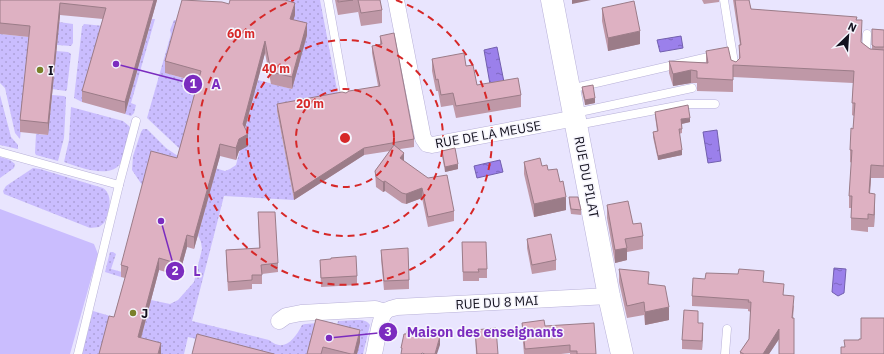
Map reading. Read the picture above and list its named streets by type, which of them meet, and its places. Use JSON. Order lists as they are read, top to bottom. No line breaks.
{"streets":{"main road":["RUE DU PILAT"],"street":["RUE DE LA MEUSE","RUE DU 8 MAI"]},"crossings":[["RUE DE LA MEUSE","RUE DU PILAT"],["RUE DU PILAT","RUE DU 8 MAI"]],"places":["A","I","L","J","Maison des enseignants"],"north":"top right","rings":["60 m","40 m","20 m"]}
